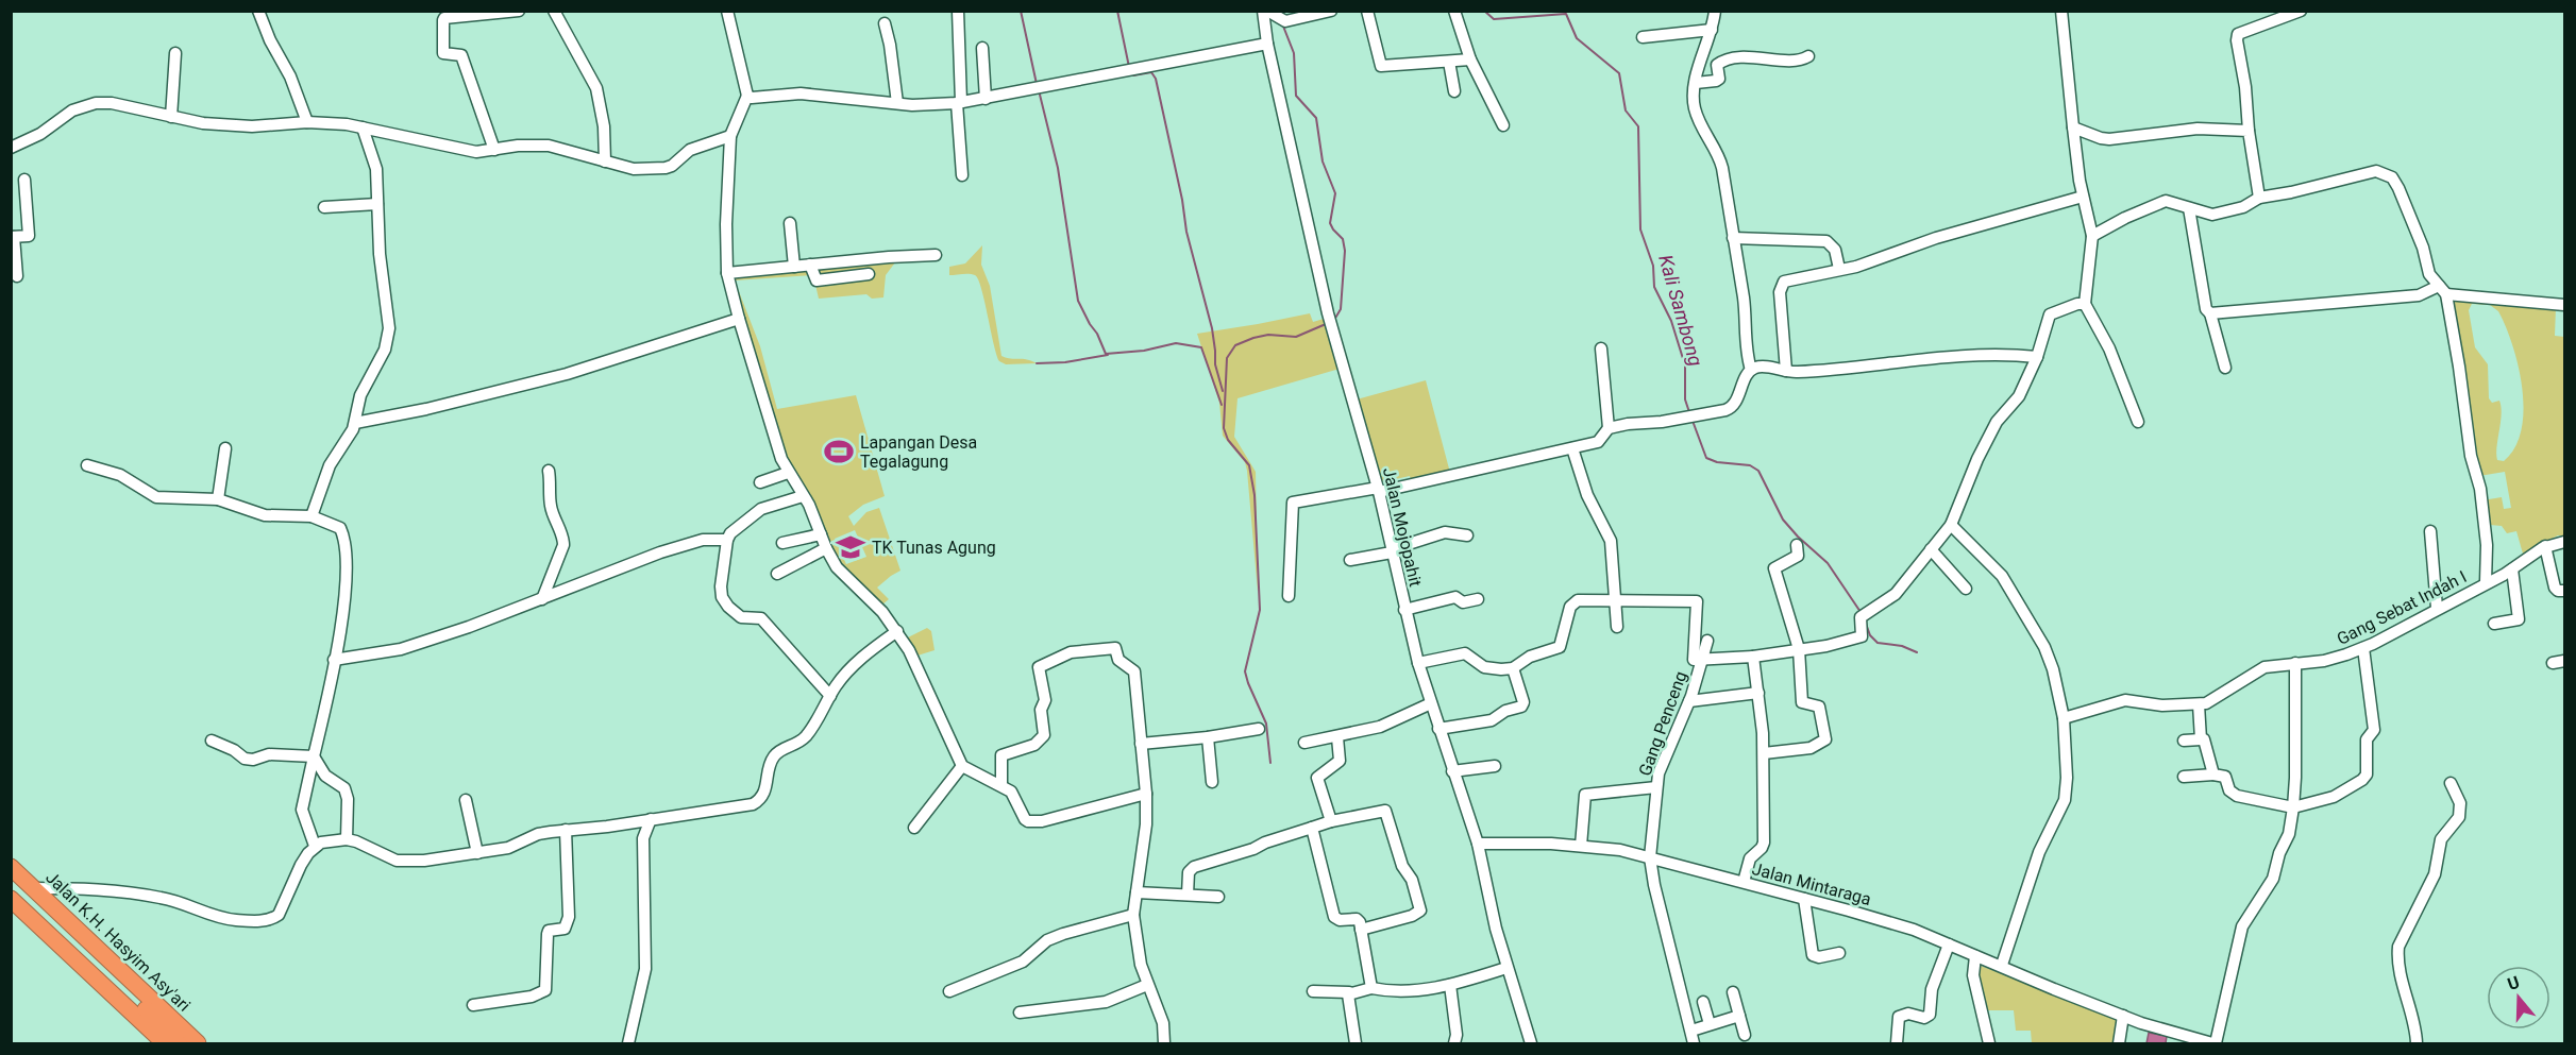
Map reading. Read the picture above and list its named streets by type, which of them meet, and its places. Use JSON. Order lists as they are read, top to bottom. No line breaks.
{"streets":{"highway":["Jalan K.H. Hasyim Asy'ari"],"street":["Jalan Mojopahit","Gang Sebat Indah I","Gang Penceng","Jalan Mintaraga"]},"crossings":[["Jalan Mojopahit","Jalan Mintaraga"],["Gang Penceng","Jalan Mintaraga"]],"water":["Kali Sambong"],"places":{"sports":["Lapangan Desa Tegalagung"],"school or university":["TK Tunas Agung"]},"north":"top"}
